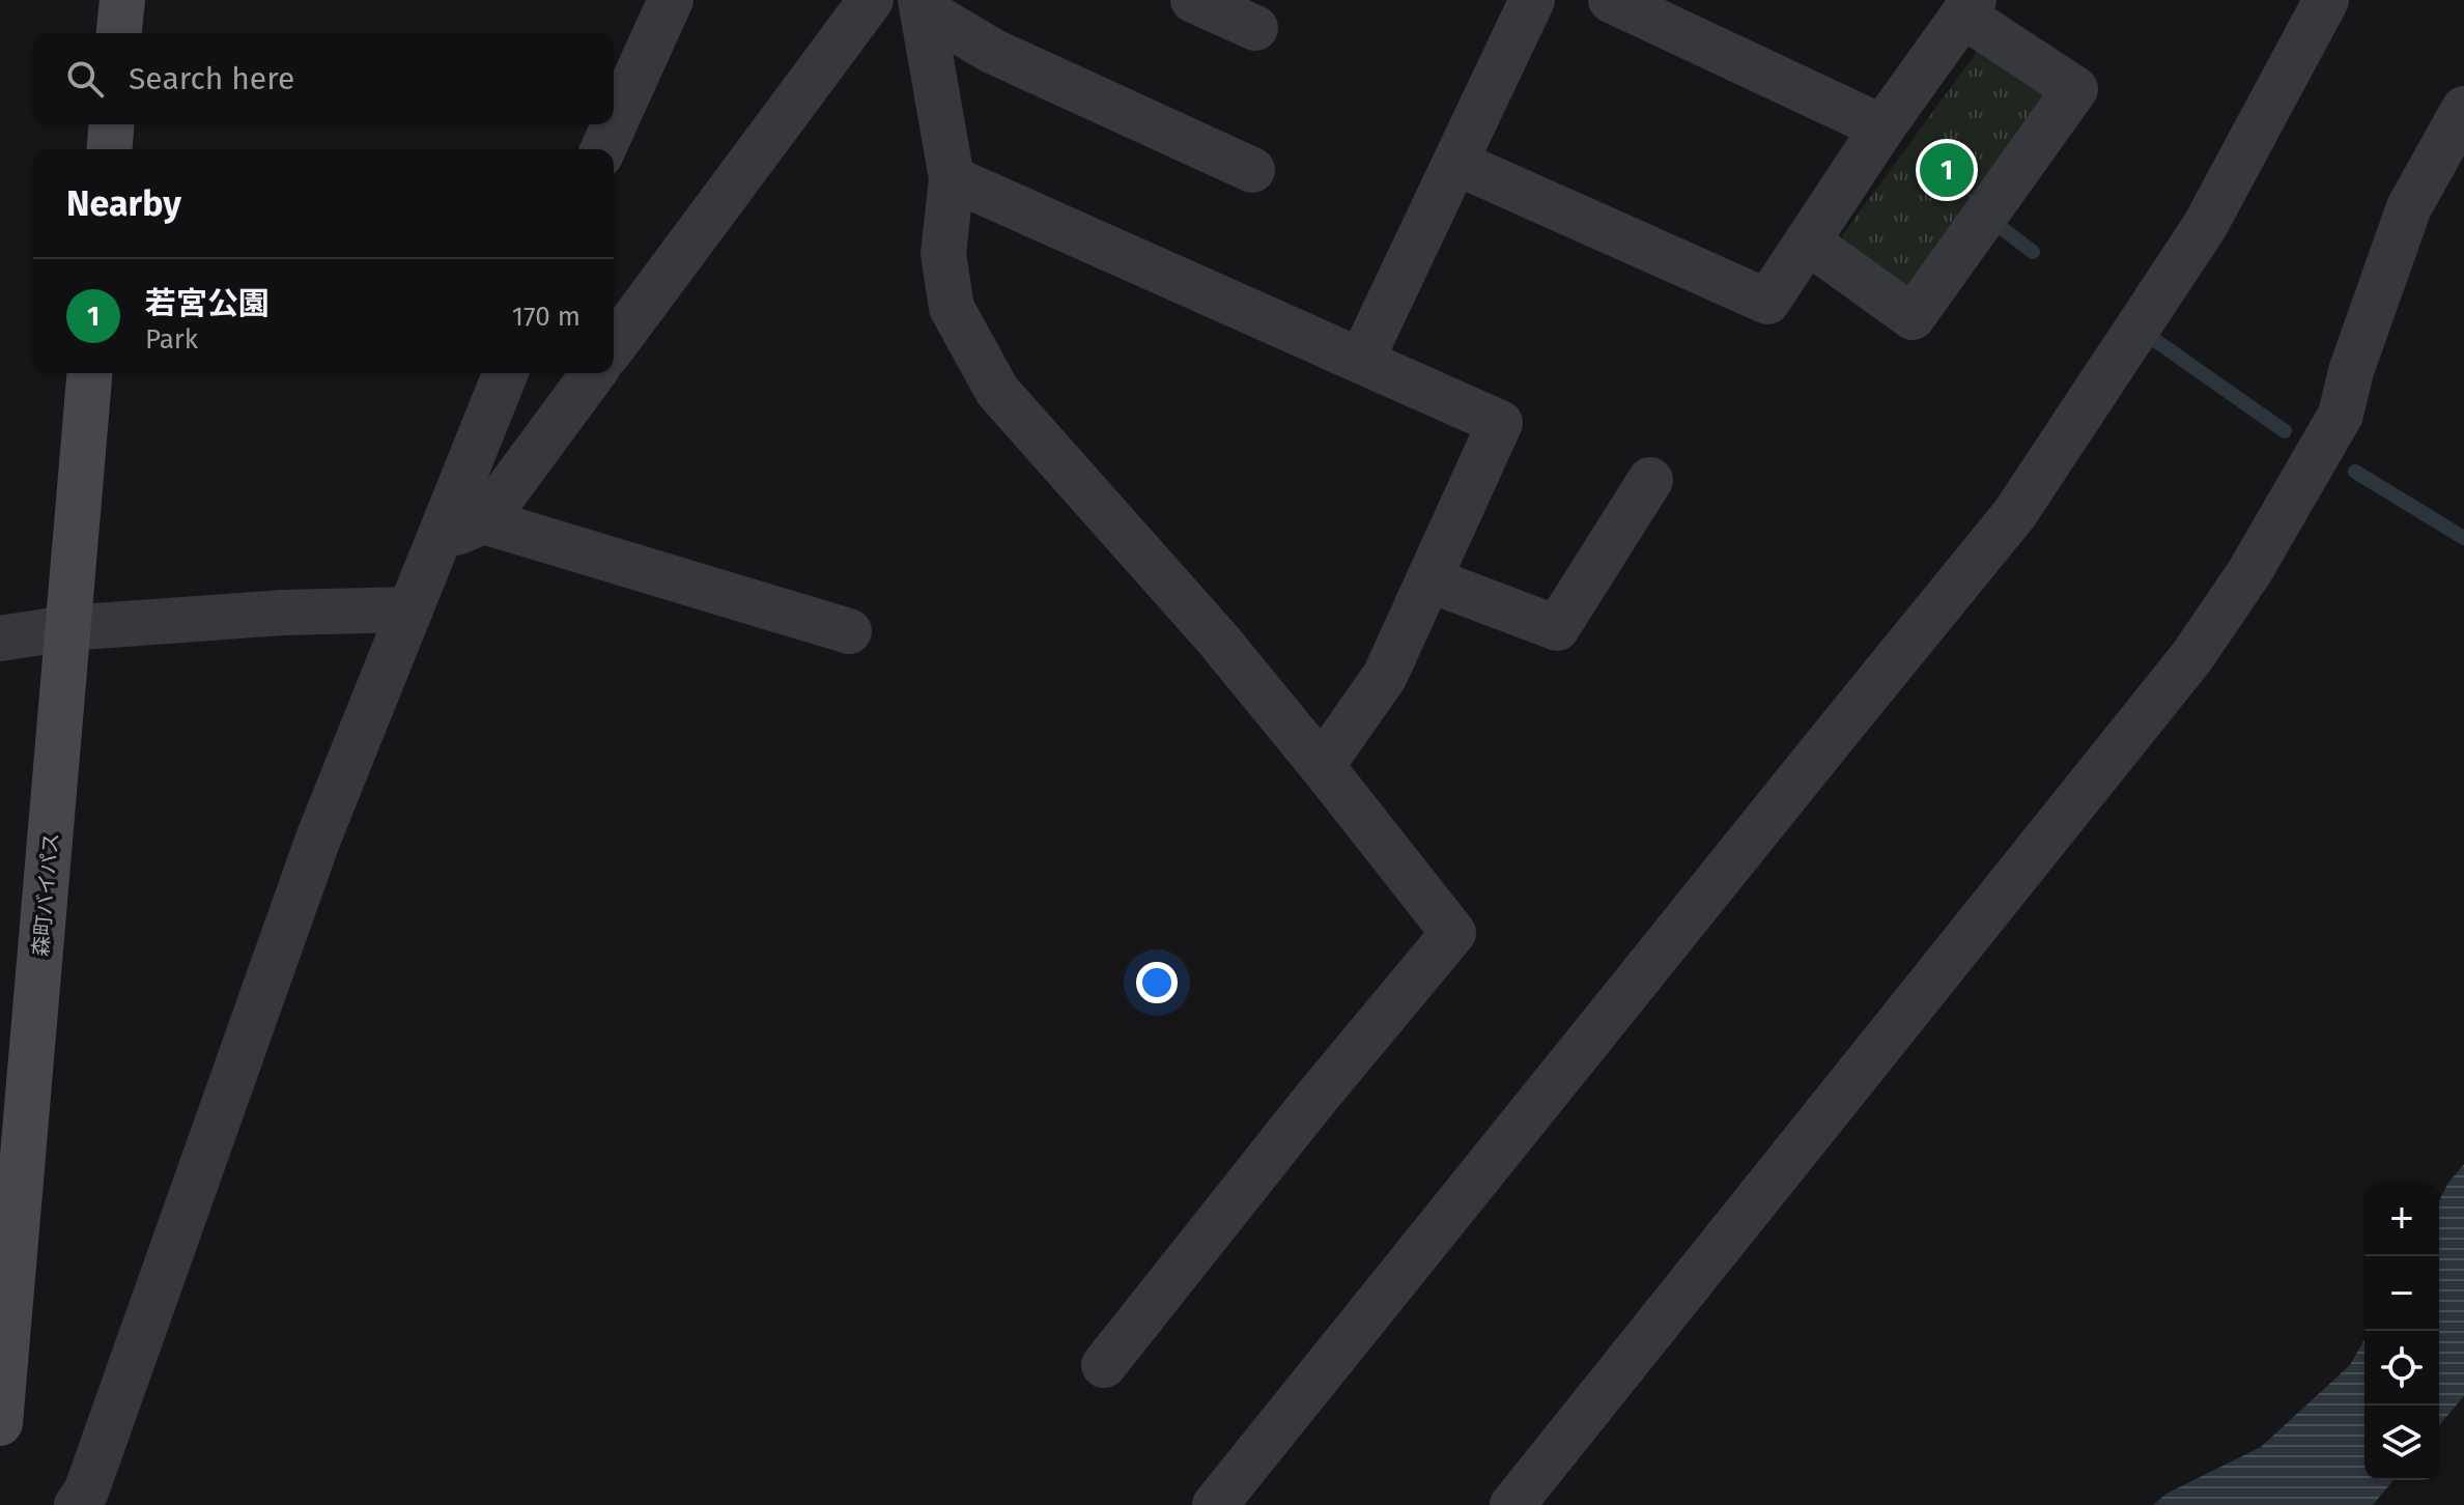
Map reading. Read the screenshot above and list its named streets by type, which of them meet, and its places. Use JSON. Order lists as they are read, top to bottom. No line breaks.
{"streets":{"main road":["森町バイパス"]},"page":{"search":"Search here","pins":"1","heading":"Nearby","list":[{"mark":"1","name":"若宮公園","note":"Park","value":"170 m"}],"map_buttons":["+","−"]}}
